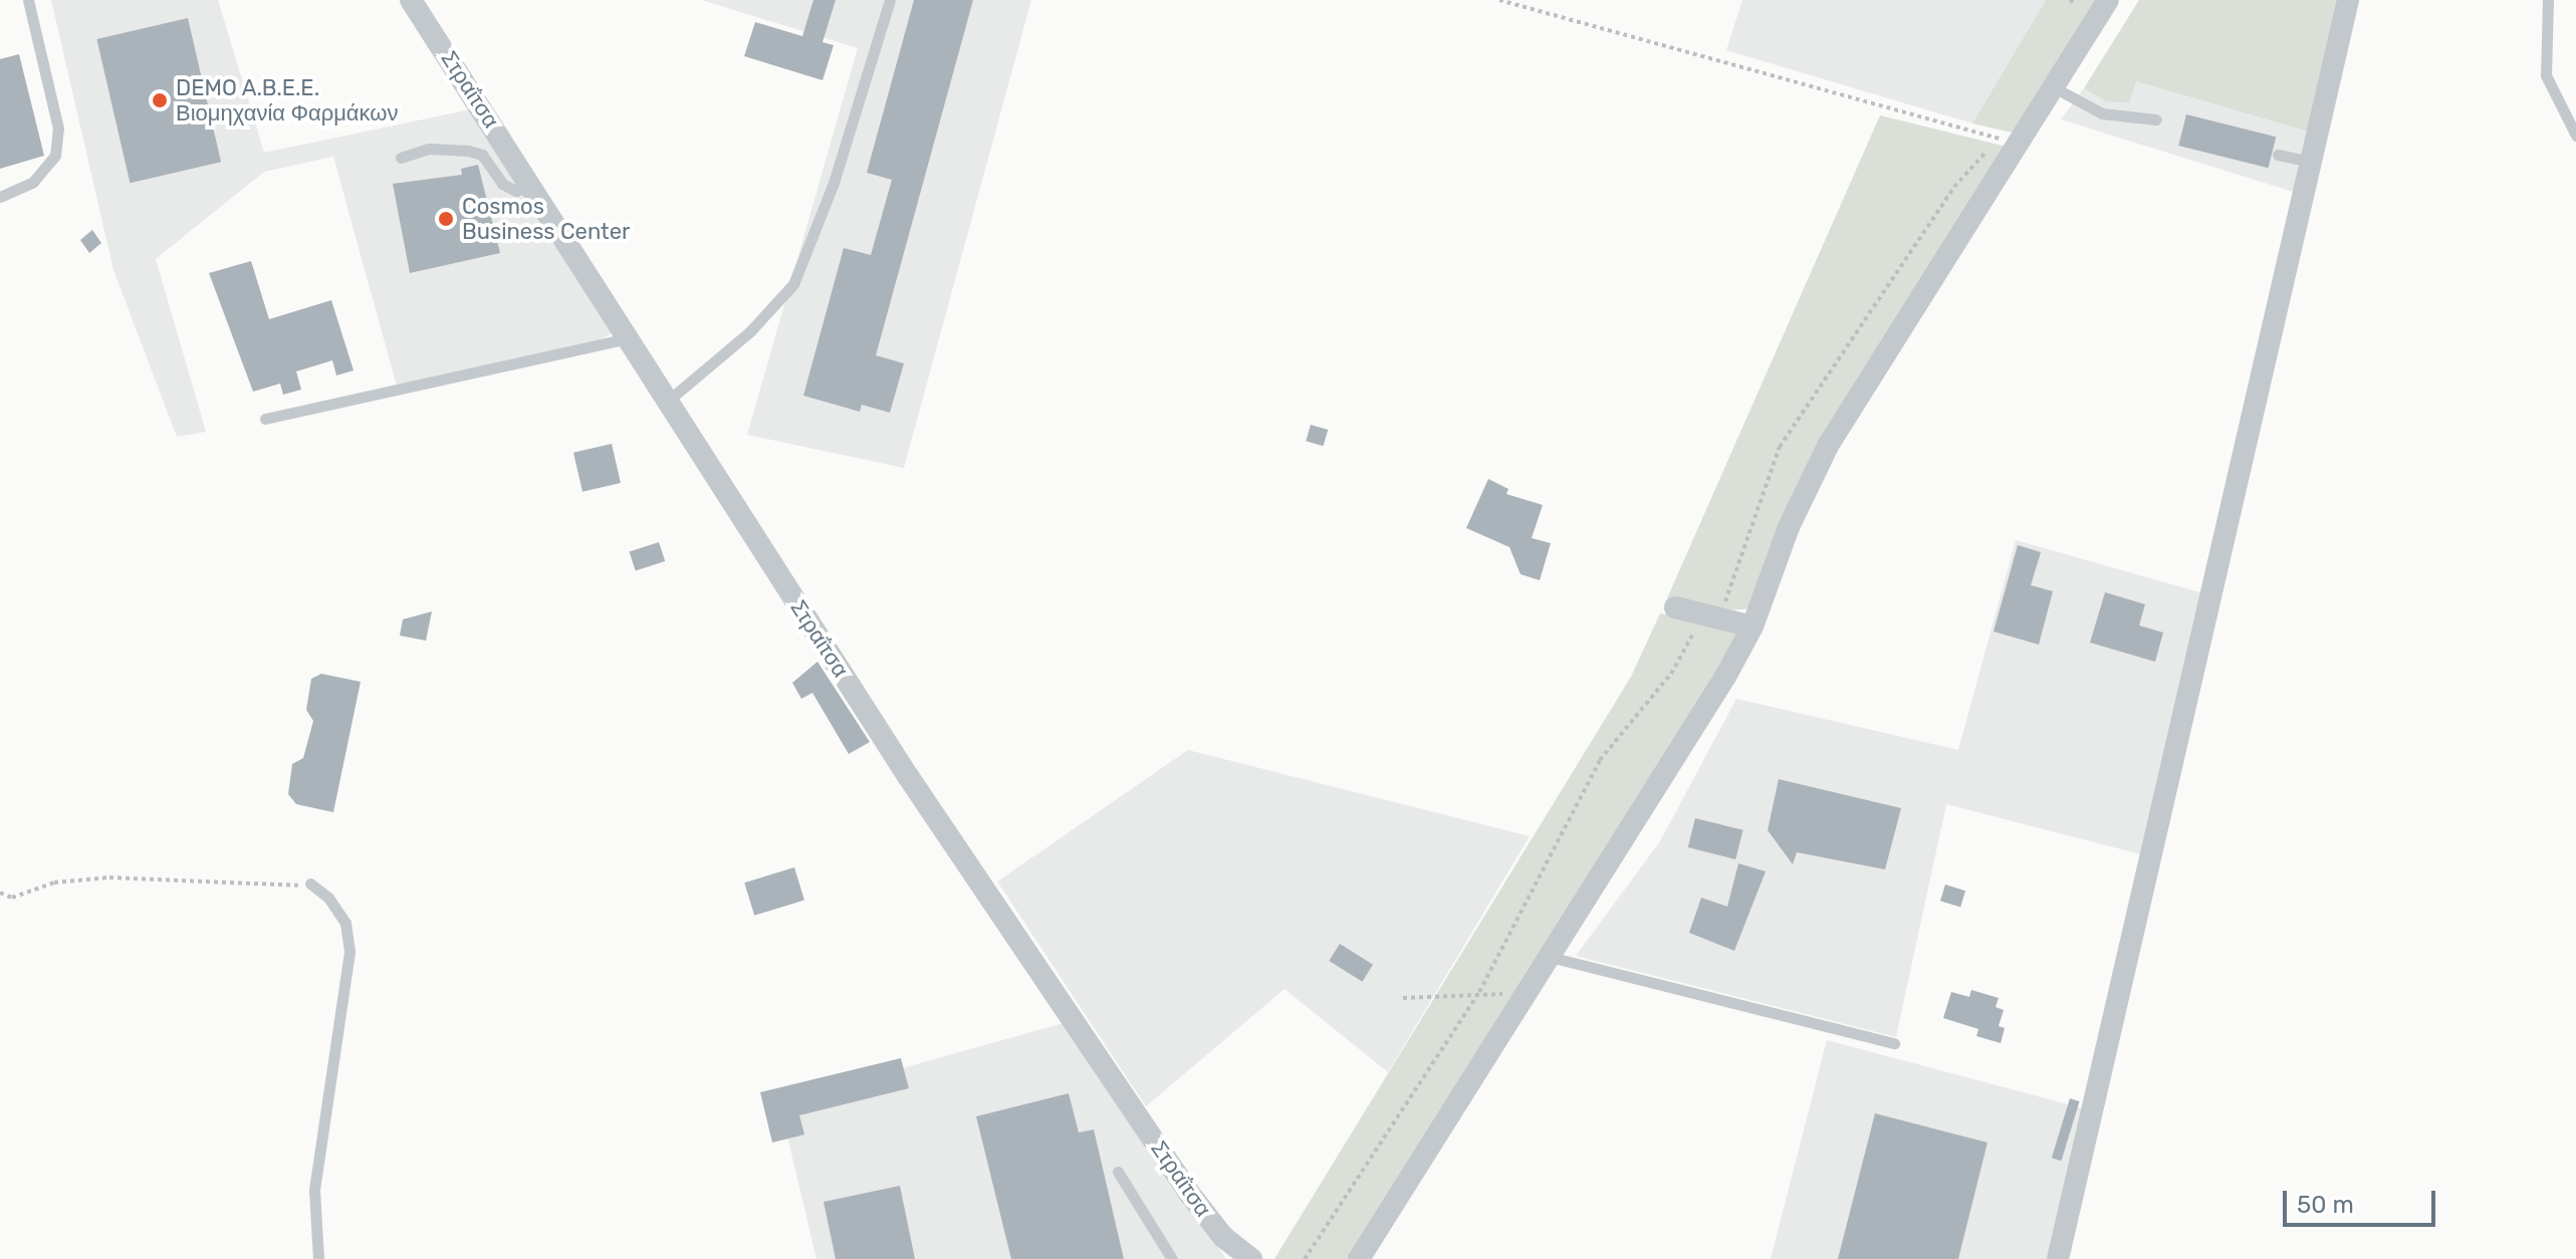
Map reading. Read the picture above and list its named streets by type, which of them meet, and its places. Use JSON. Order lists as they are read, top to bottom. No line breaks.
{"streets":{"street":["Στραΐτσα"]},"places":["DEMO A.B.E.E. Βιομηχανία Φαρμάκων","Cosmos Business Center"],"scale_bar":"50 m"}
